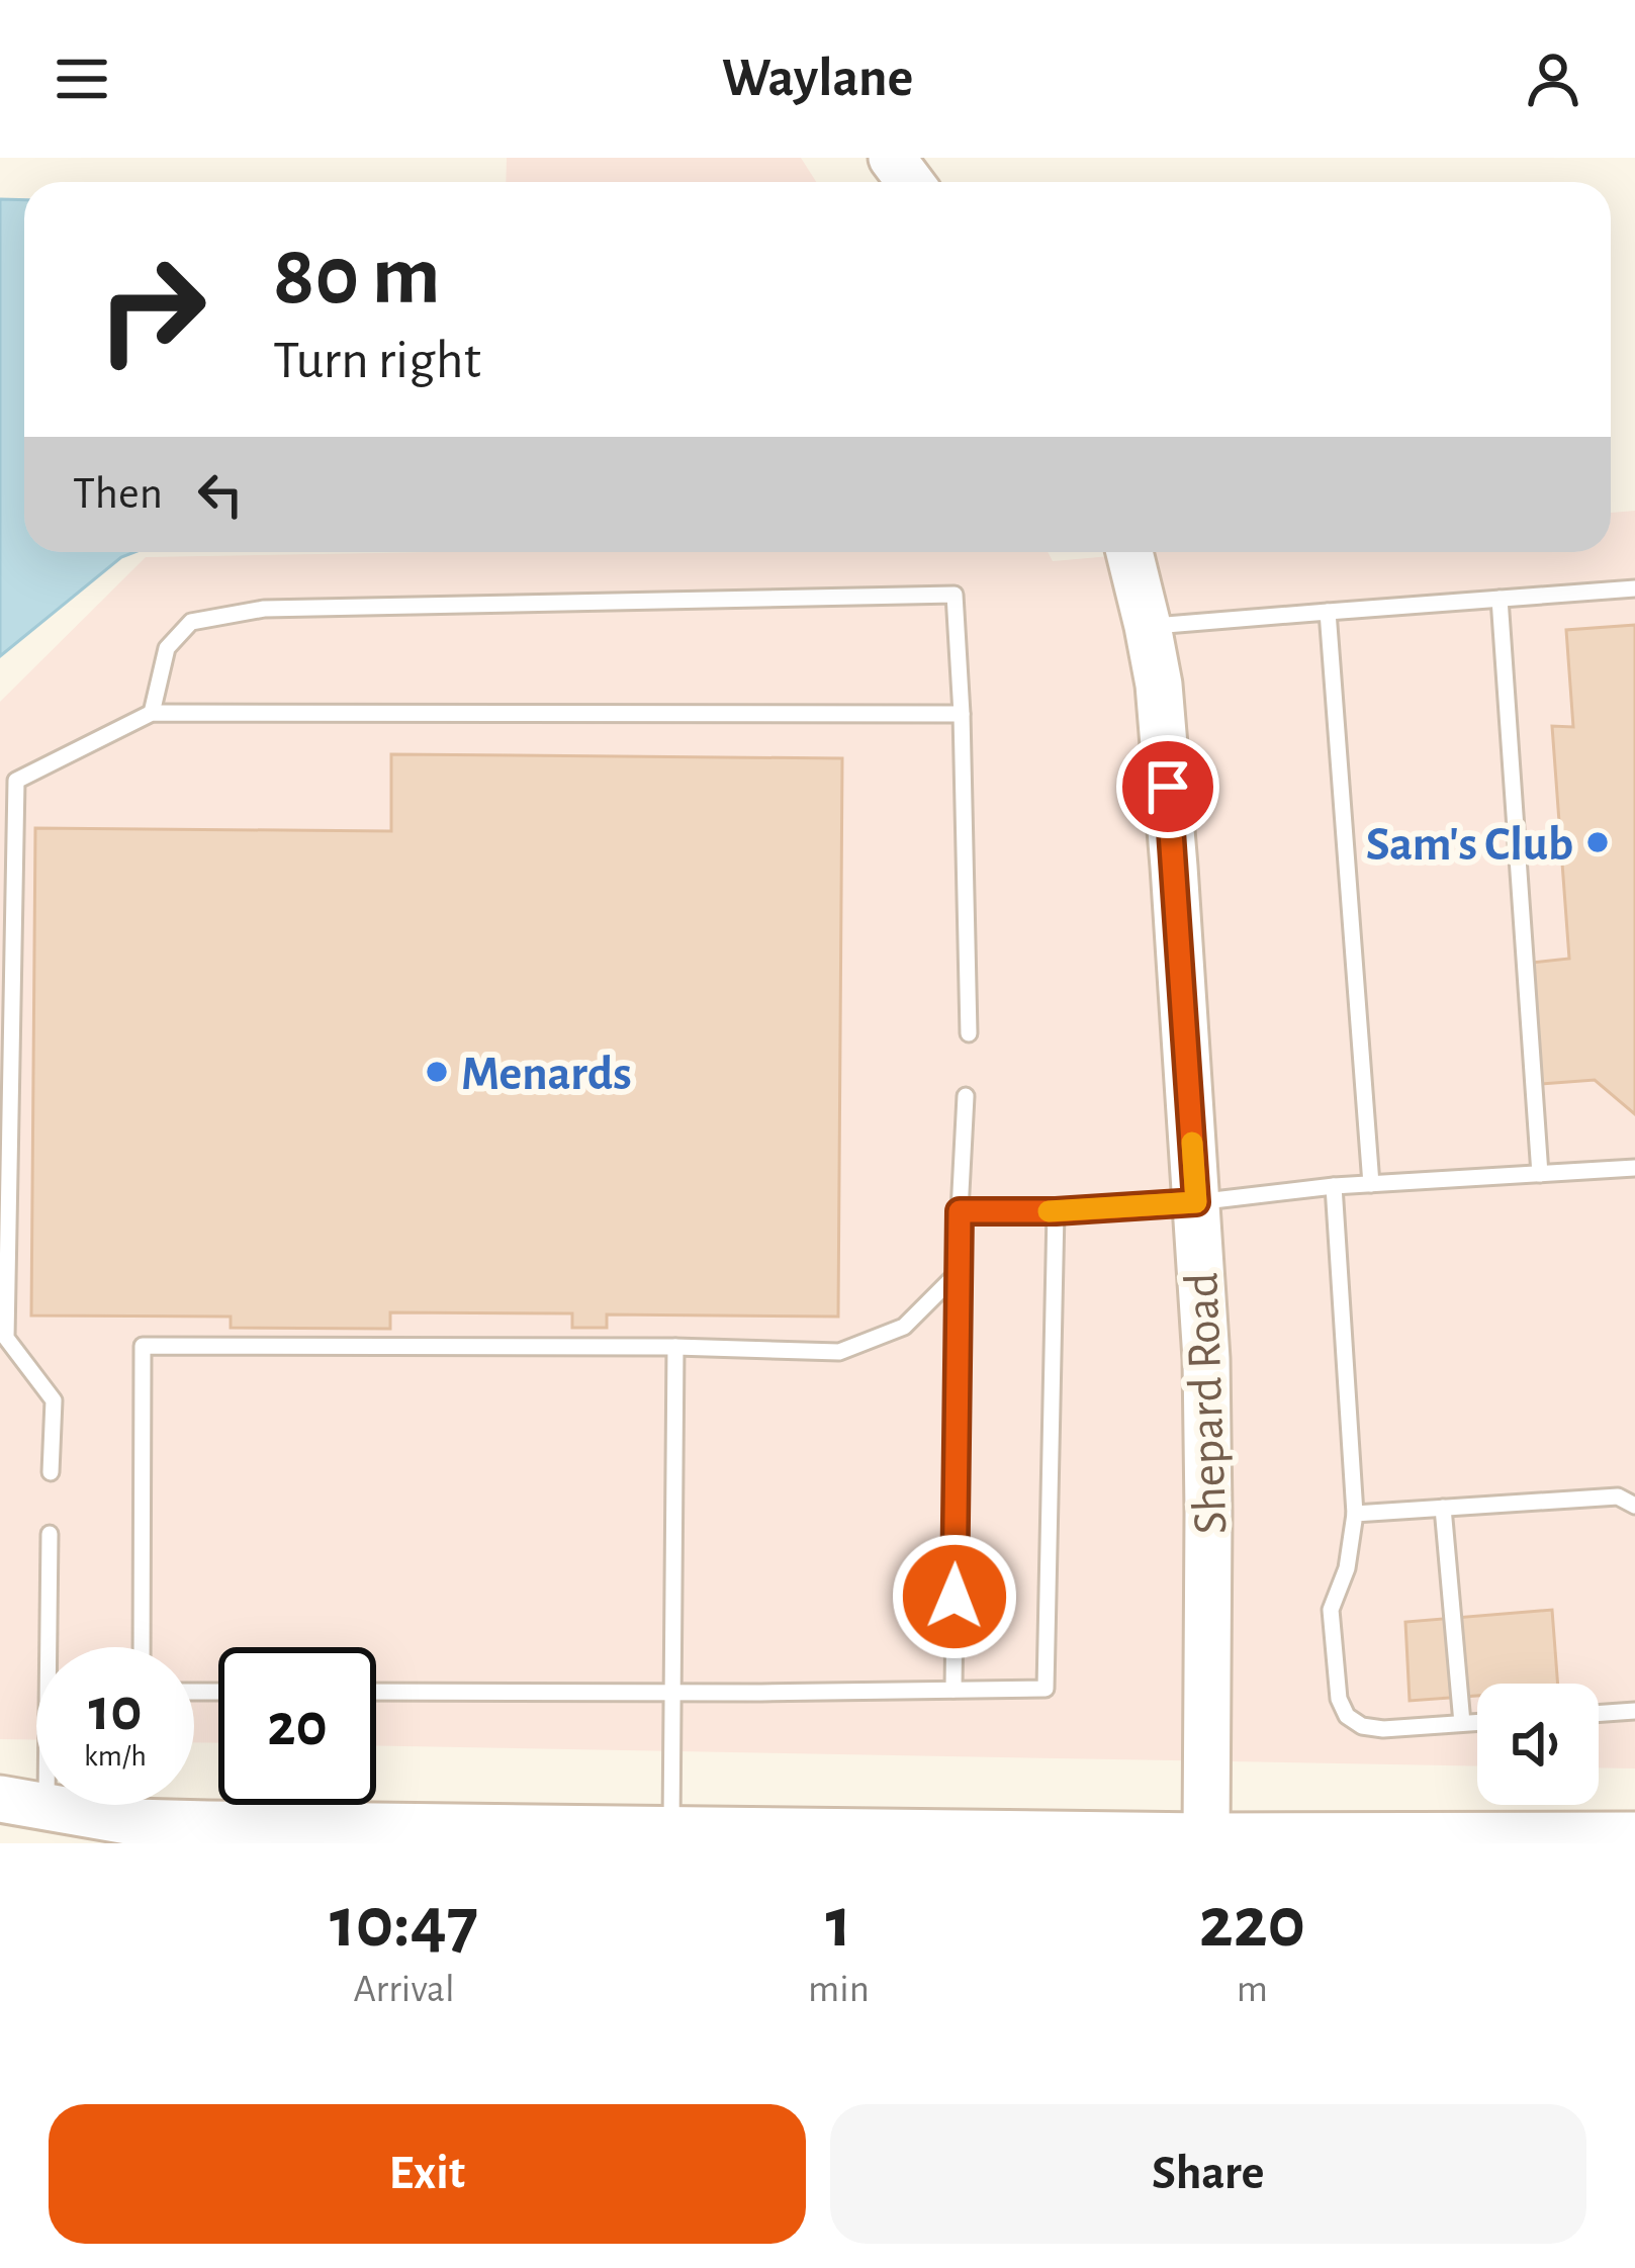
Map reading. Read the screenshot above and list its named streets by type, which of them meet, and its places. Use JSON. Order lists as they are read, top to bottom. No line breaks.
{"streets":{"street":["Shepard Road"]},"places":["Sam's Club","Menards"],"page":{"header":"Waylane","turn":["80 m","Turn right"],"then":"Then","speed":"10 km/h","limit":"20","eta":["10:47","Arrival","1","min","220","m"],"buttons":["Exit","Share"]}}
